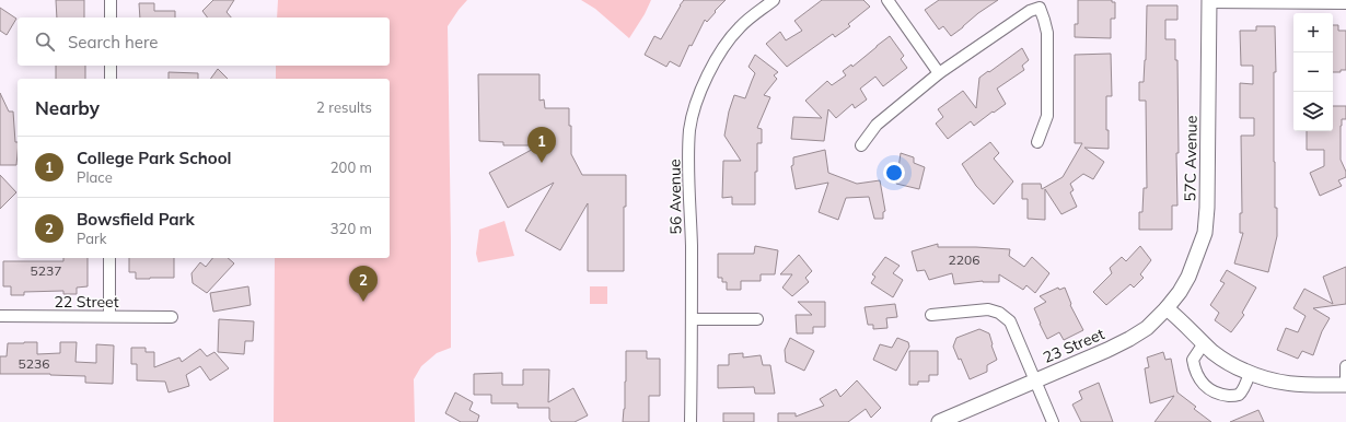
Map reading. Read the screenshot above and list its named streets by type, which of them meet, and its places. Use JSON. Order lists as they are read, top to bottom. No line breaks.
{"streets":{"street":["57C Avenue","56 Avenue","22 Street","23 Street"]},"crossings":[["57C Avenue","23 Street"]],"house_numbers":["2206","5237","5236"],"page":{"map_buttons":["+","−"],"search":"Search here","heading":["Nearby","2 results"],"pins":["1","2"],"list":[{"mark":"1","name":"College Park School","note":"Place","value":"200 m"},{"mark":"2","name":"Bowsfield Park","note":"Park","value":"320 m"}]}}
